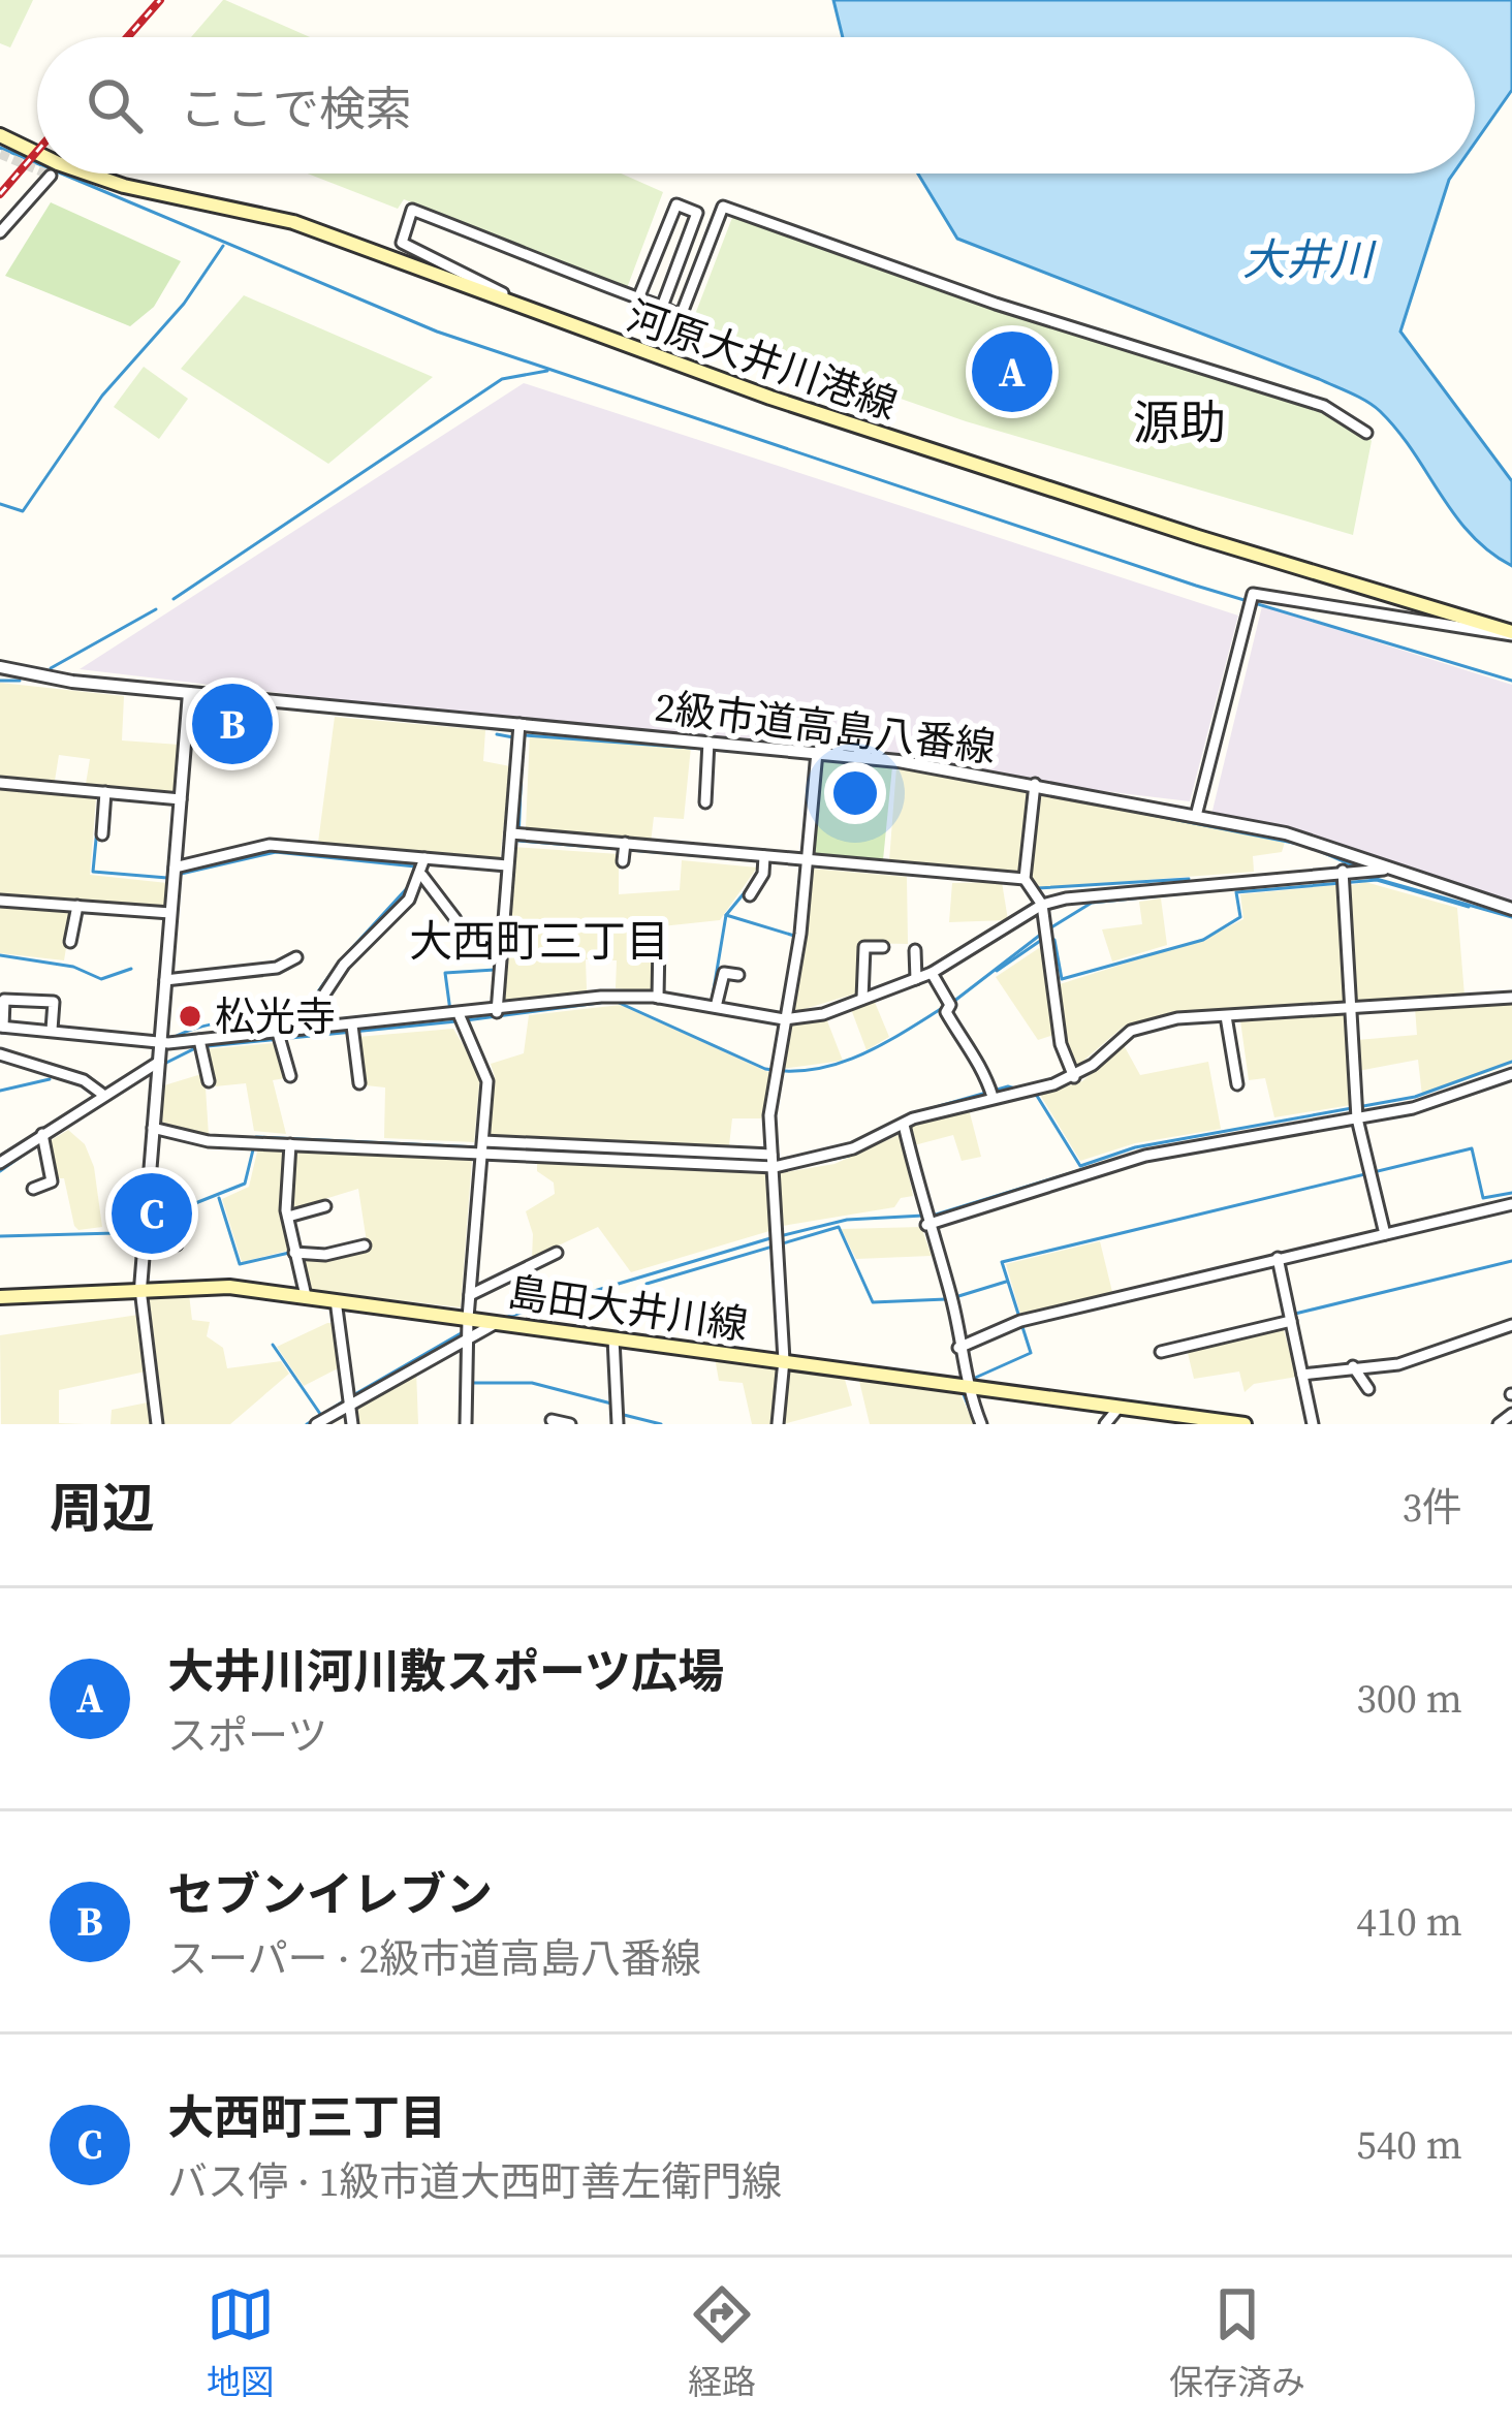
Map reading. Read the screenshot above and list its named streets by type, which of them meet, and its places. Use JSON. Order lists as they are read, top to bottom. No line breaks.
{"streets":{"main road":["河原大井川港線","島田大井川線"],"street":["2級市道高島八番線"]},"districts":["源助","大西町三丁目"],"water":["大井川"],"places":["松光寺"],"page":{"search":"ここで検索","pins":["A","B","C"],"heading":["周辺","3件"],"list":[{"mark":"A","name":"大井川河川敷スポーツ広場","note":"スポーツ","value":"300 m"},{"mark":"B","name":"セブンイレブン","note":"スーパー · 2級市道高島八番線","value":"410 m"},{"mark":"C","name":"大西町三丁目","note":"バス停 · 1級市道大西町善左衛門線","value":"540 m"}],"nav":["地図","経路","保存済み"]}}
